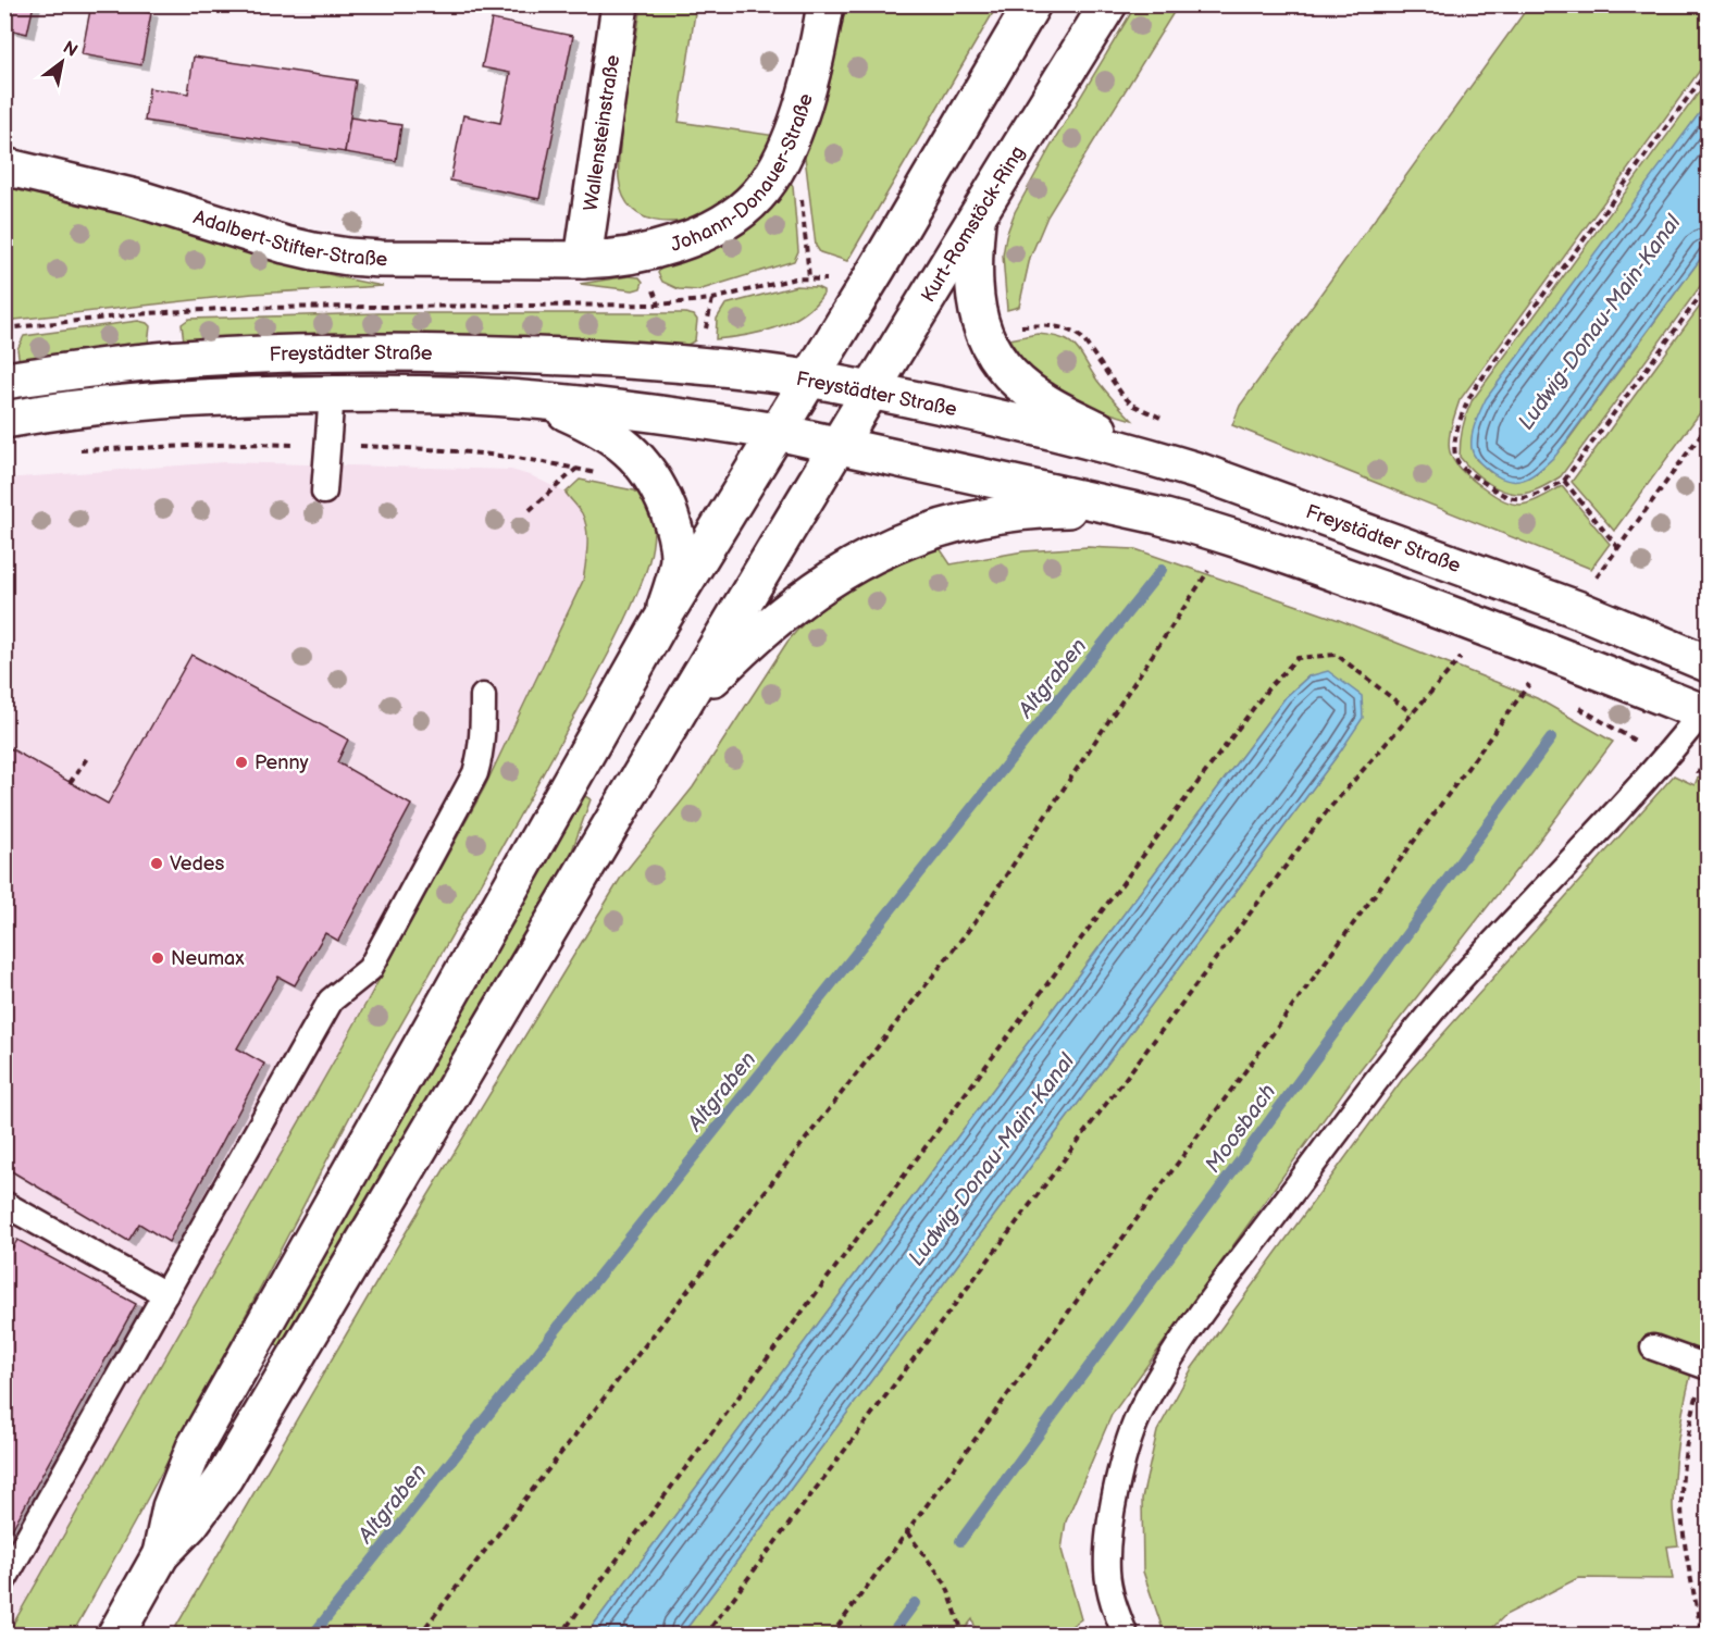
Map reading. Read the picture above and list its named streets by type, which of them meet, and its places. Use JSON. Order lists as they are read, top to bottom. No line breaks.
{"streets":{"main road":["Wallensteinstraße","Johann-Donauer-Straße","Kurt-Romstöck-Ring","Adalbert-Stifter-Straße","Freystädter Straße"]},"crossings":[["Wallensteinstraße","Johann-Donauer-Straße"],["Wallensteinstraße","Adalbert-Stifter-Straße"],["Johann-Donauer-Straße","Adalbert-Stifter-Straße"],["Kurt-Romstöck-Ring","Freystädter Straße"]],"water":["Ludwig-Donau-Main-Kanal","Altgraben","Moosbach"],"places":["Penny","Vedes","Neumax"],"north":"top right"}
